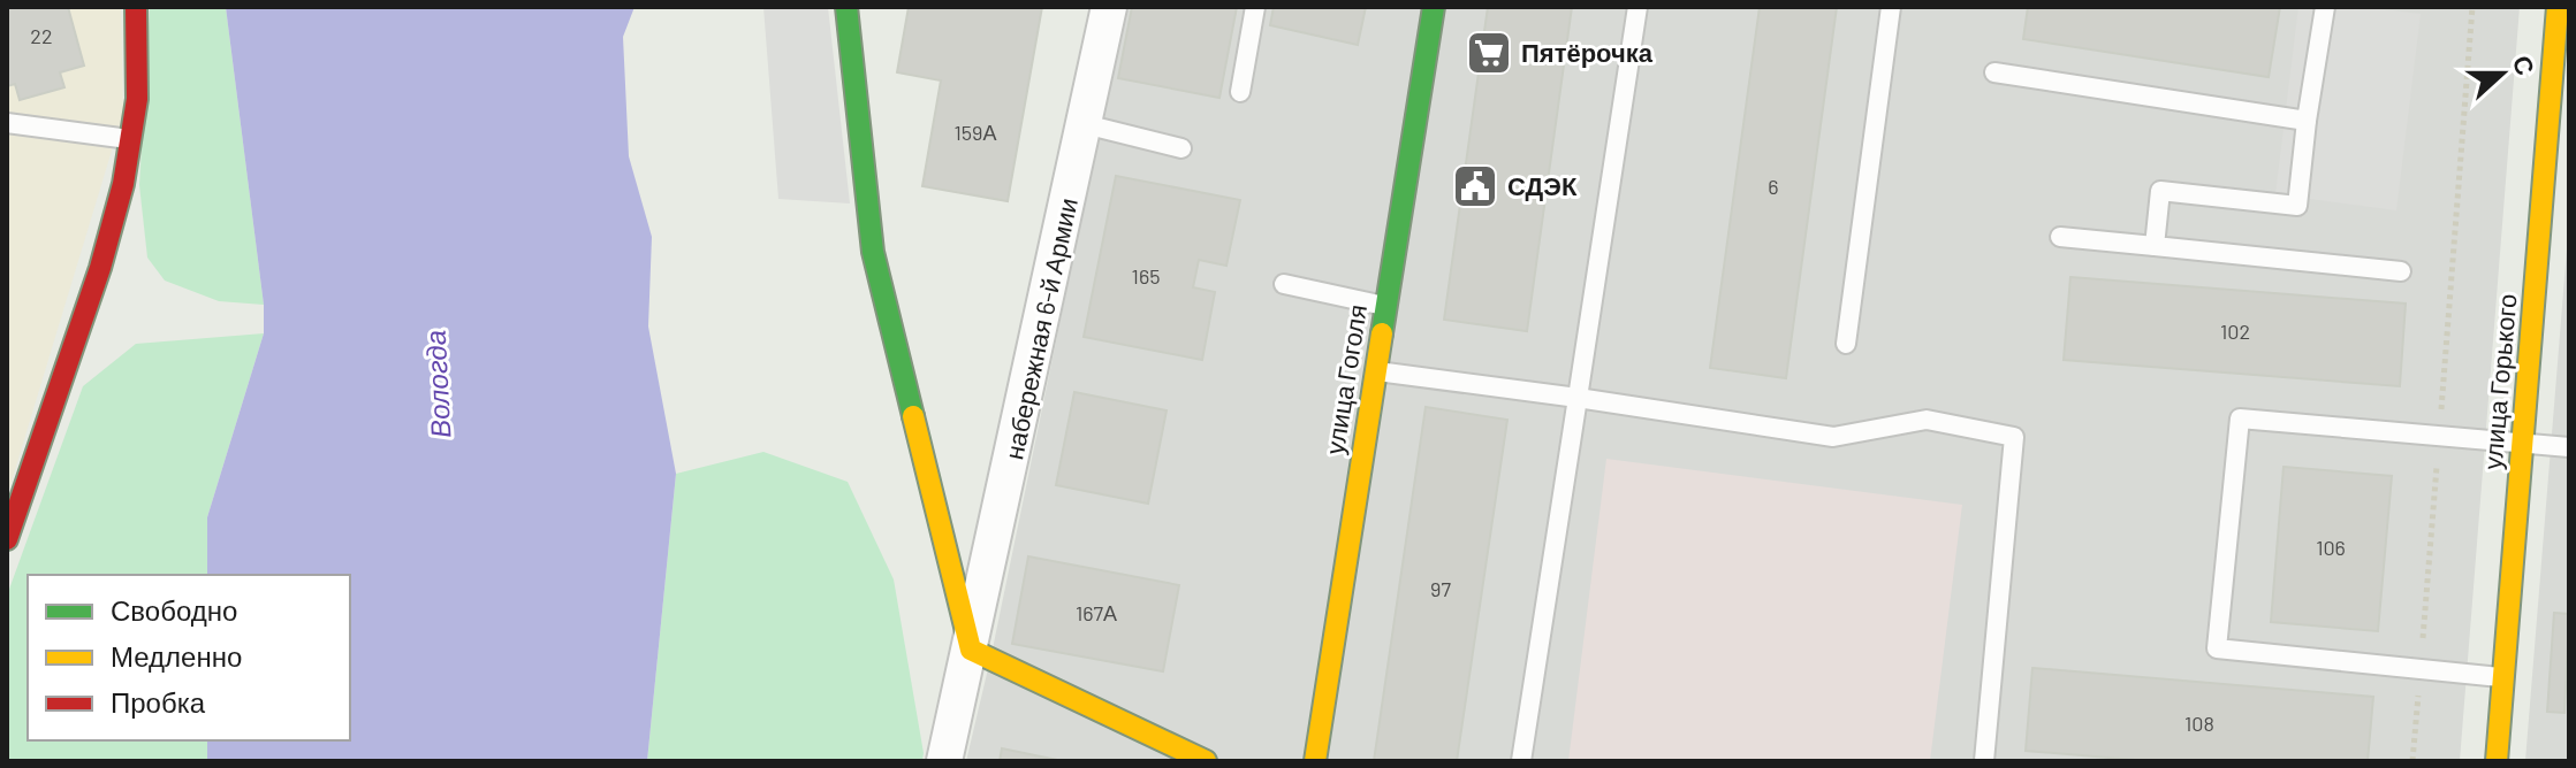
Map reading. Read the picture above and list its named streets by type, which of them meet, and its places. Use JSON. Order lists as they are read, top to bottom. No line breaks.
{"streets":{"street":["набережная 6-й Армии","улица Гоголя","улица Горького"]},"water":["Вологда"],"places":{"supermarket":["Пятёрочка"],"public building":["СДЭК"]},"house_numbers":["22","159А","6","165","102","106","97","167А","108"],"legend":["Свободно","Медленно","Пробка"],"north":"right"}
